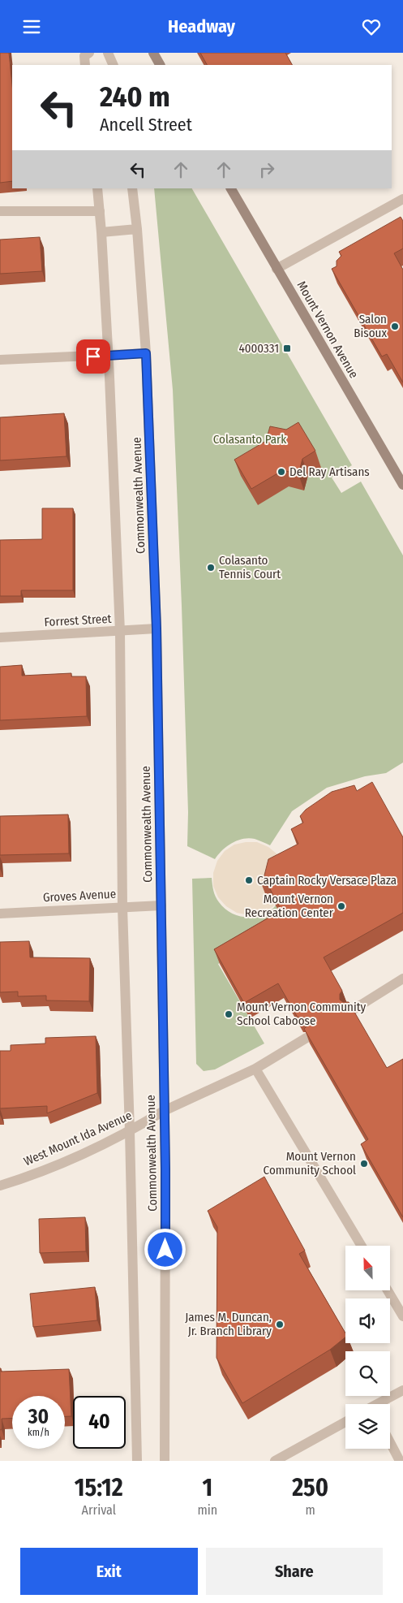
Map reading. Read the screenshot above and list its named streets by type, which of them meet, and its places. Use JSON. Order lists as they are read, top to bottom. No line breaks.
{"streets":{"main road":["Mount Vernon Avenue"],"street":["Commonwealth Avenue","Forrest Street","Groves Avenue","West Mount Ida Avenue"]},"crossings":[["Commonwealth Avenue","Forrest Street"],["Commonwealth Avenue","Groves Avenue"],["Commonwealth Avenue","West Mount Ida Avenue"]],"parks":["Colasanto Park"],"places":{"other":["Salon Bisoux","Del Ray Artisans","Colasanto Tennis Court","Captain Rocky Versace Plaza","Mount Vernon Recreation Center","Mount Vernon Community School Caboose","Mount Vernon Community School","James M. Duncan, Jr. Branch Library"],"transit":["4000331"]},"north":"top","page":{"header":"Headway","turn":["240 m","Ancell Street"],"speed":"30 km/h","limit":"40","eta":["15:12","Arrival","1","min","250","m"],"buttons":["Exit","Share"]}}
